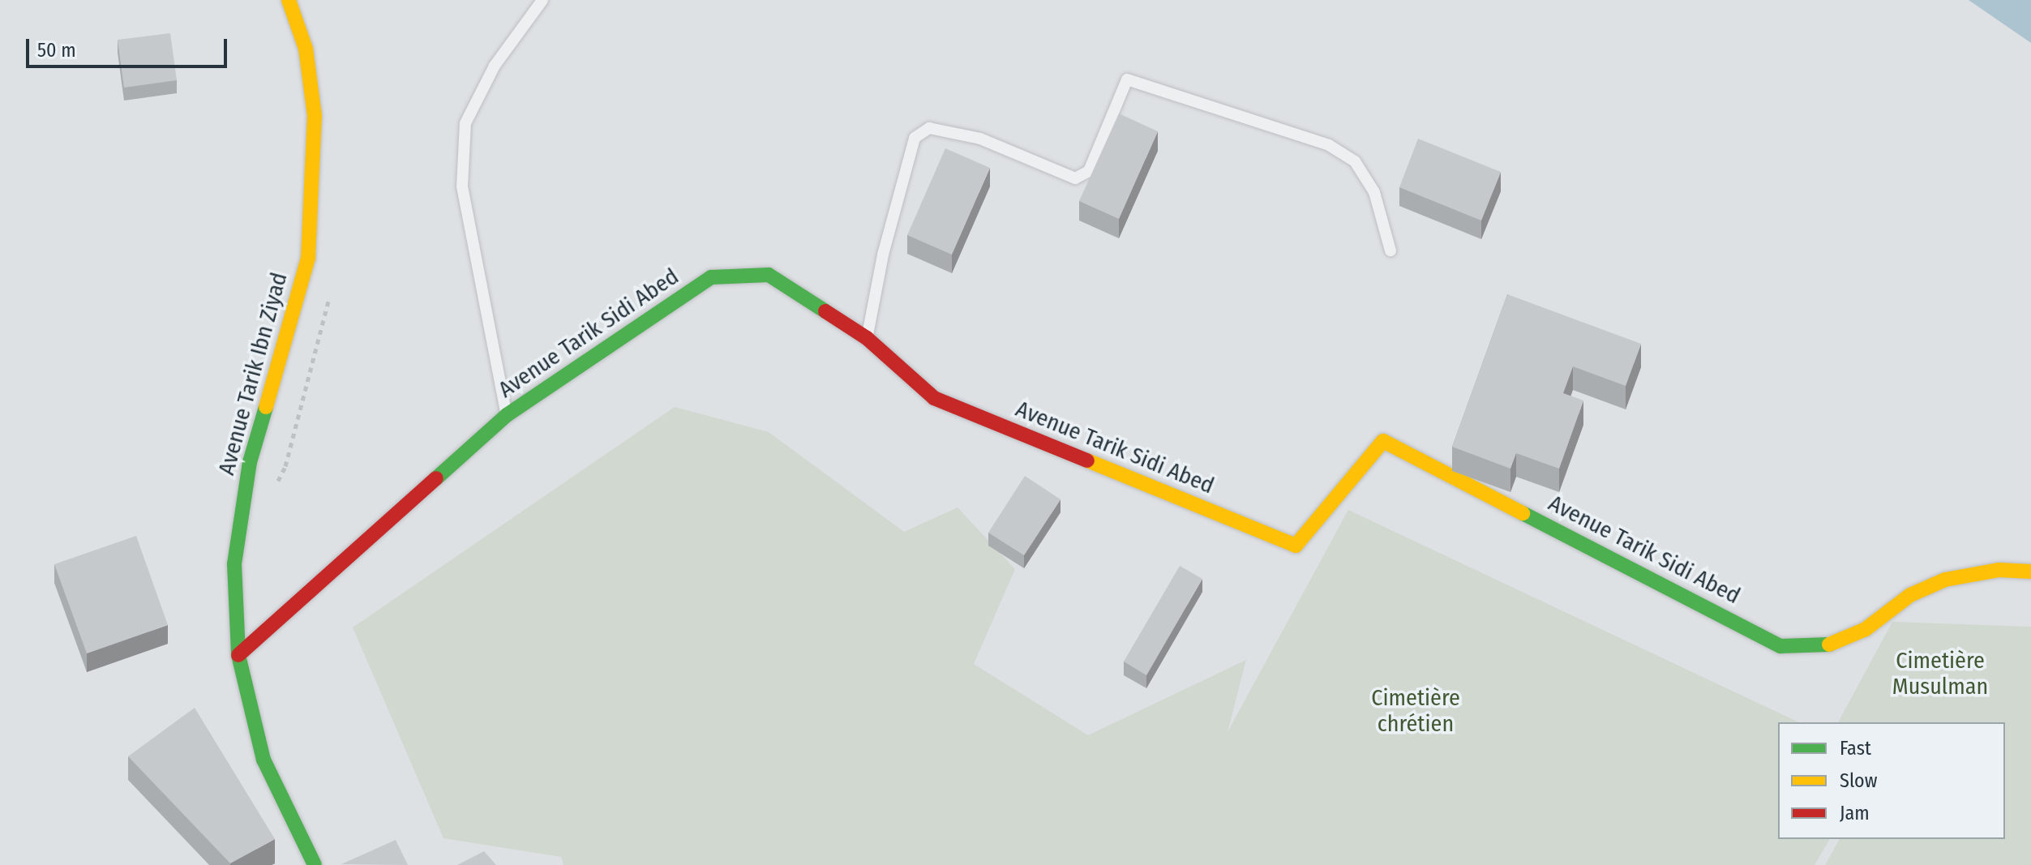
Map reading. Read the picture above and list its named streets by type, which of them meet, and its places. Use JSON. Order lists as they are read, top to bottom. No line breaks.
{"streets":{"street":["Avenue Tarik Sidi Abed","Avenue Tarik Ibn Ziyad"]},"crossings":[["Avenue Tarik Sidi Abed","Avenue Tarik Ibn Ziyad"]],"parks":["Cimetière Musulman","Cimetière chrétien"],"legend":["Fast","Slow","Jam"],"scale_bar":"50 m"}
